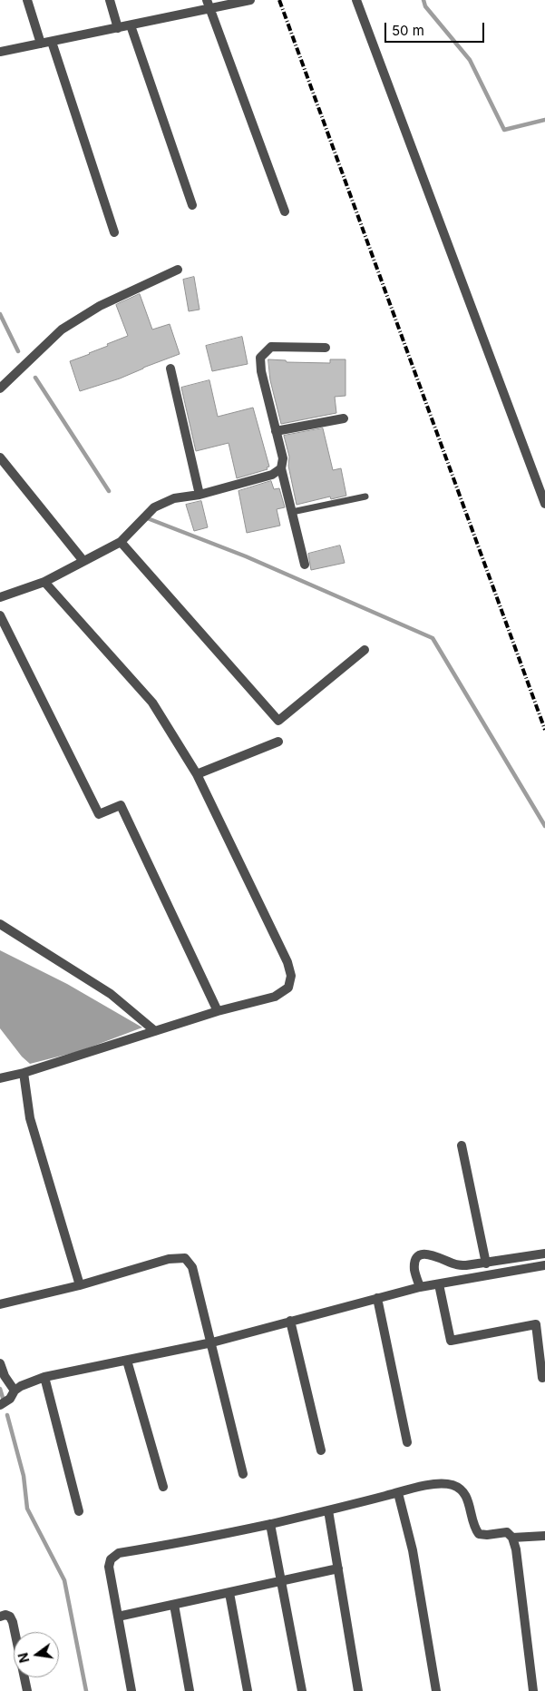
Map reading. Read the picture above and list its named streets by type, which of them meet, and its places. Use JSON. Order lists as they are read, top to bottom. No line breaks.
{"scale_bar":"50 m","north":"left"}
